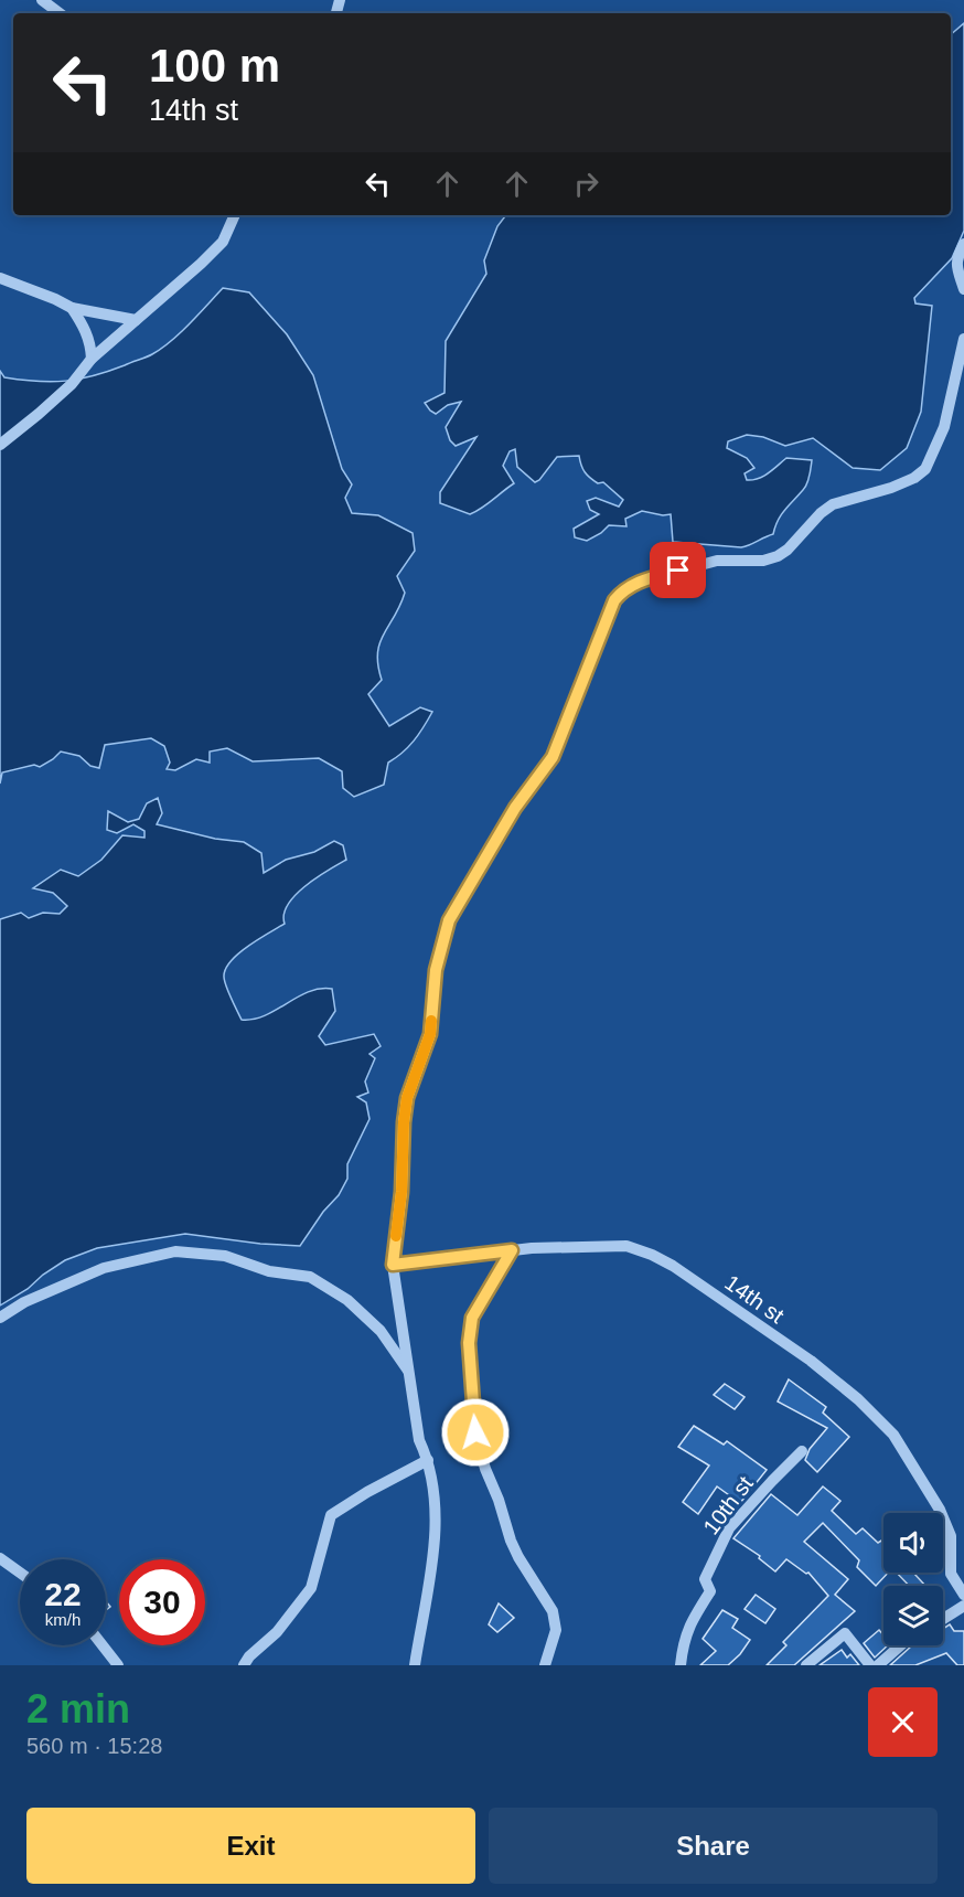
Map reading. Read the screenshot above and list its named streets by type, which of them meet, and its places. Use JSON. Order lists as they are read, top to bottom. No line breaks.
{"streets":{"street":["14th st","10th st"]},"page":{"turn":["100 m","14th st"],"speed":"22 km/h","limit":"30","heading":["2 min","560 m · 15:28"],"buttons":["Exit","Share"]}}
